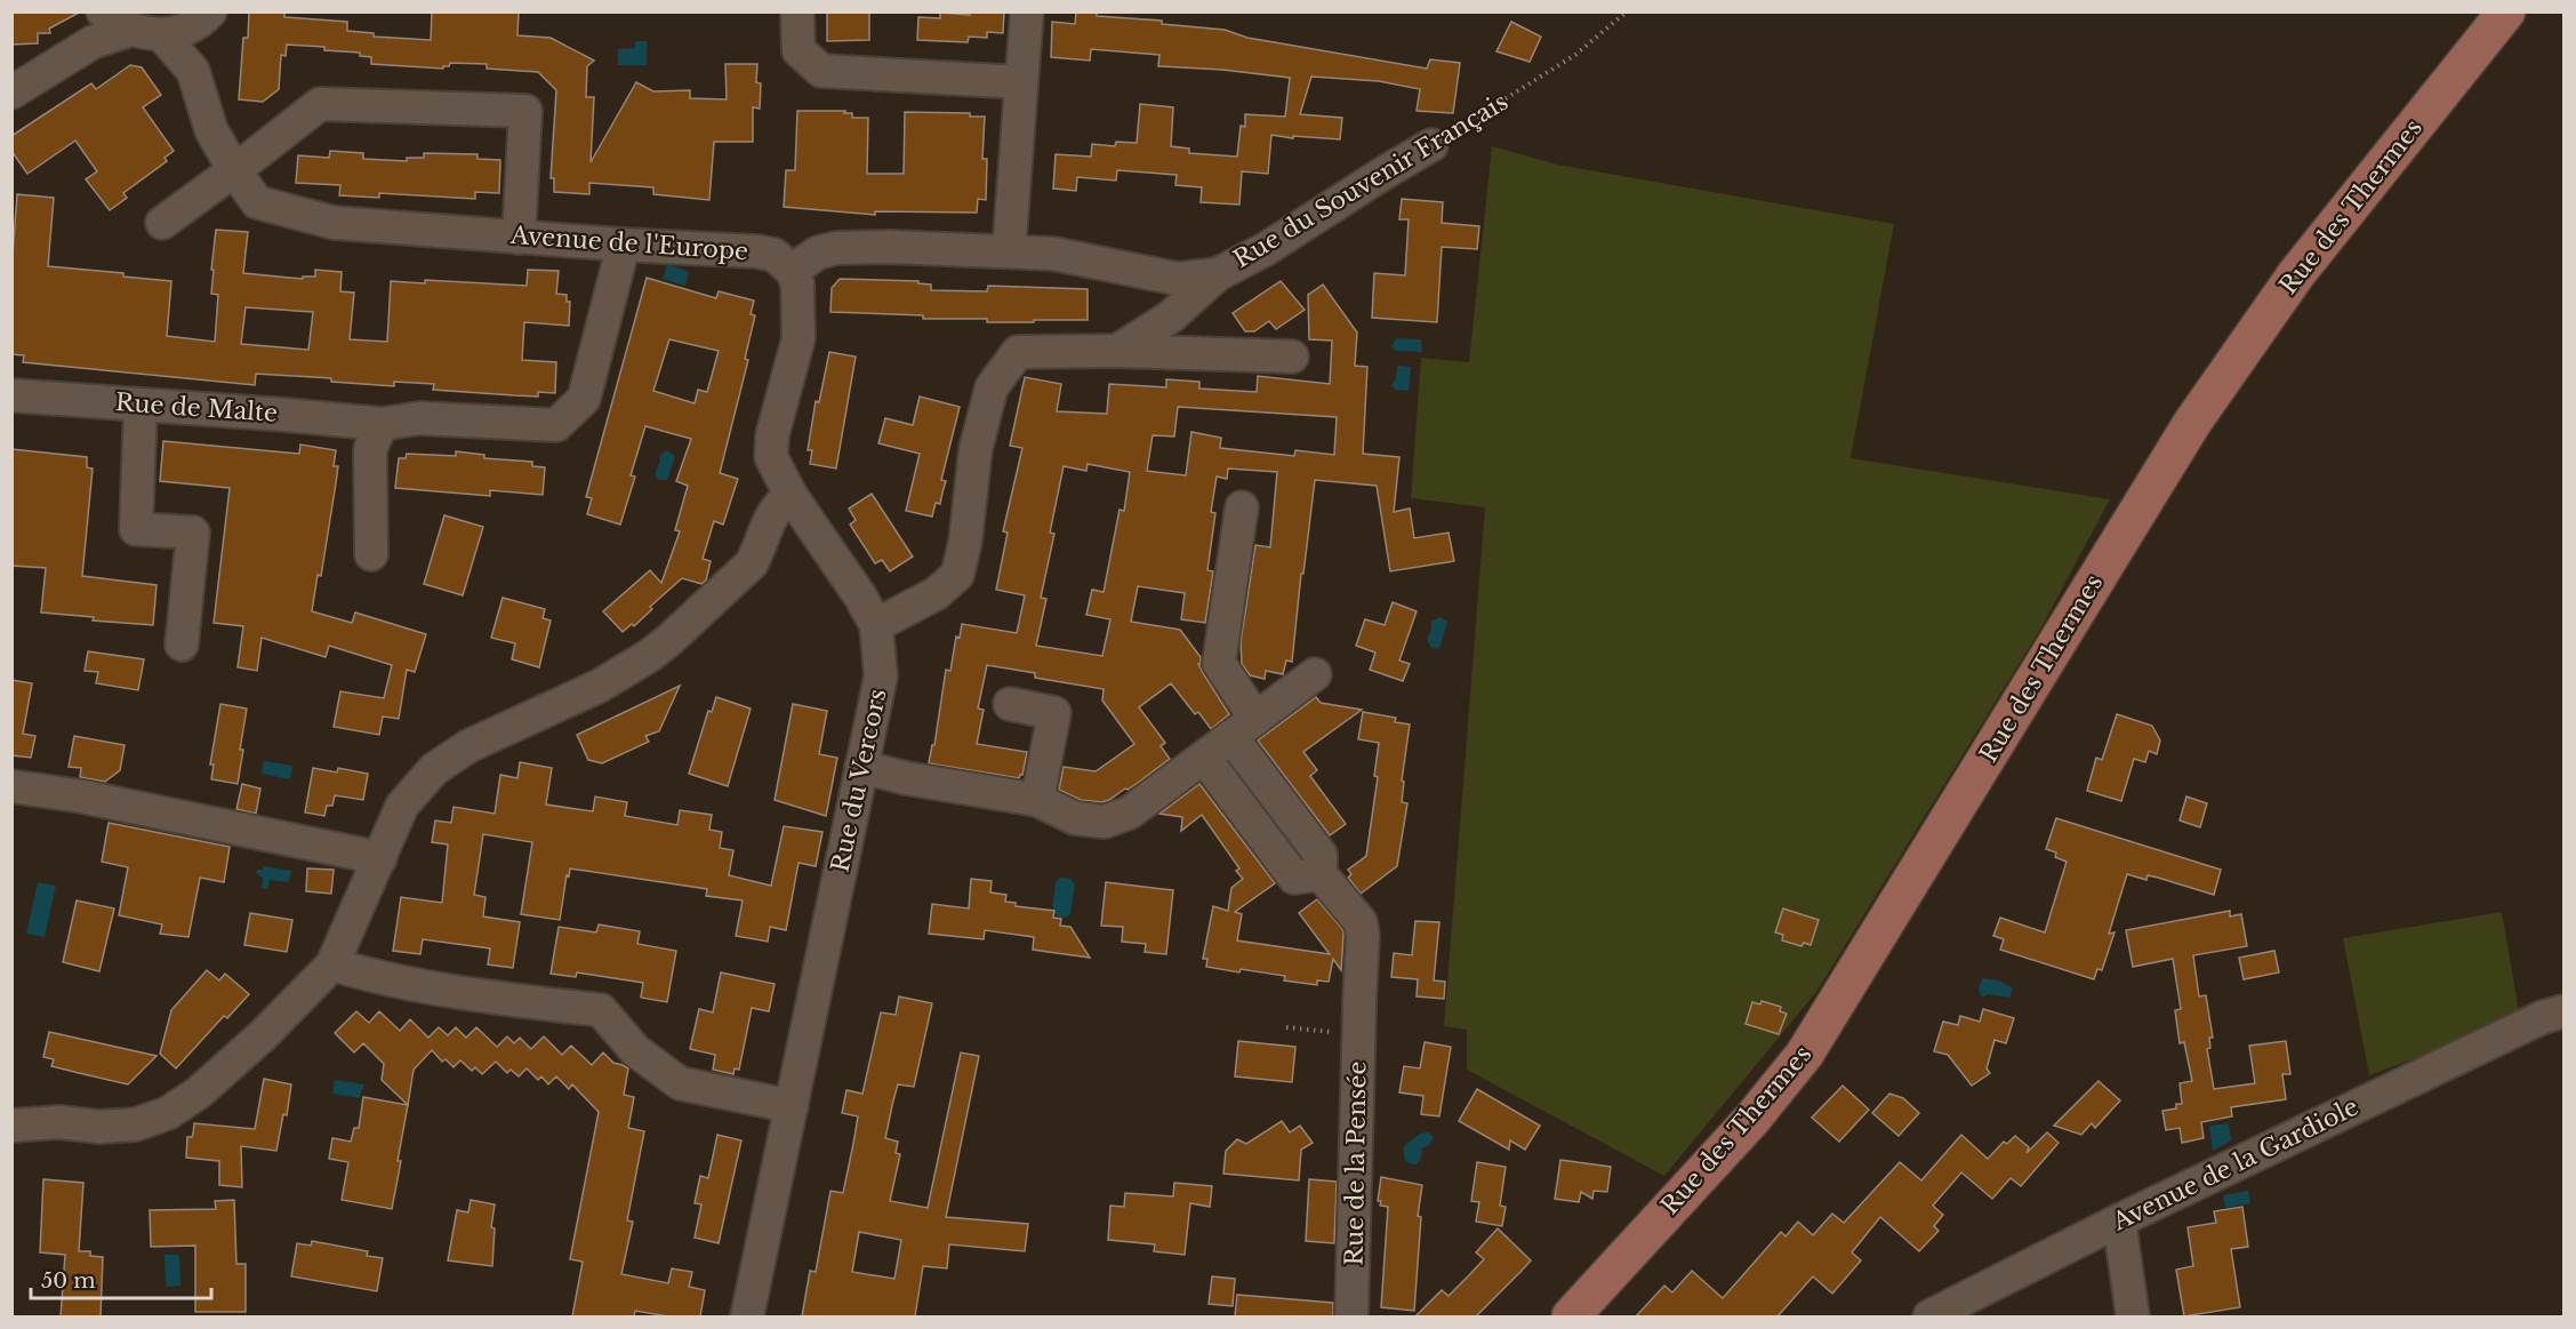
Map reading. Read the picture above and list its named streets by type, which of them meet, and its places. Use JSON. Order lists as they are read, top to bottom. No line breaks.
{"streets":{"main road":["Rue des Thermes"],"street":["Rue du Souvenir Français","Avenue de l'Europe","Rue de Malte","Rue du Vercors","Rue de la Pensée","Avenue de la Gardiole"]},"crossings":[["Avenue de l'Europe","Rue de Malte"],["Avenue de l'Europe","Rue du Vercors"]],"scale_bar":"50 m"}
